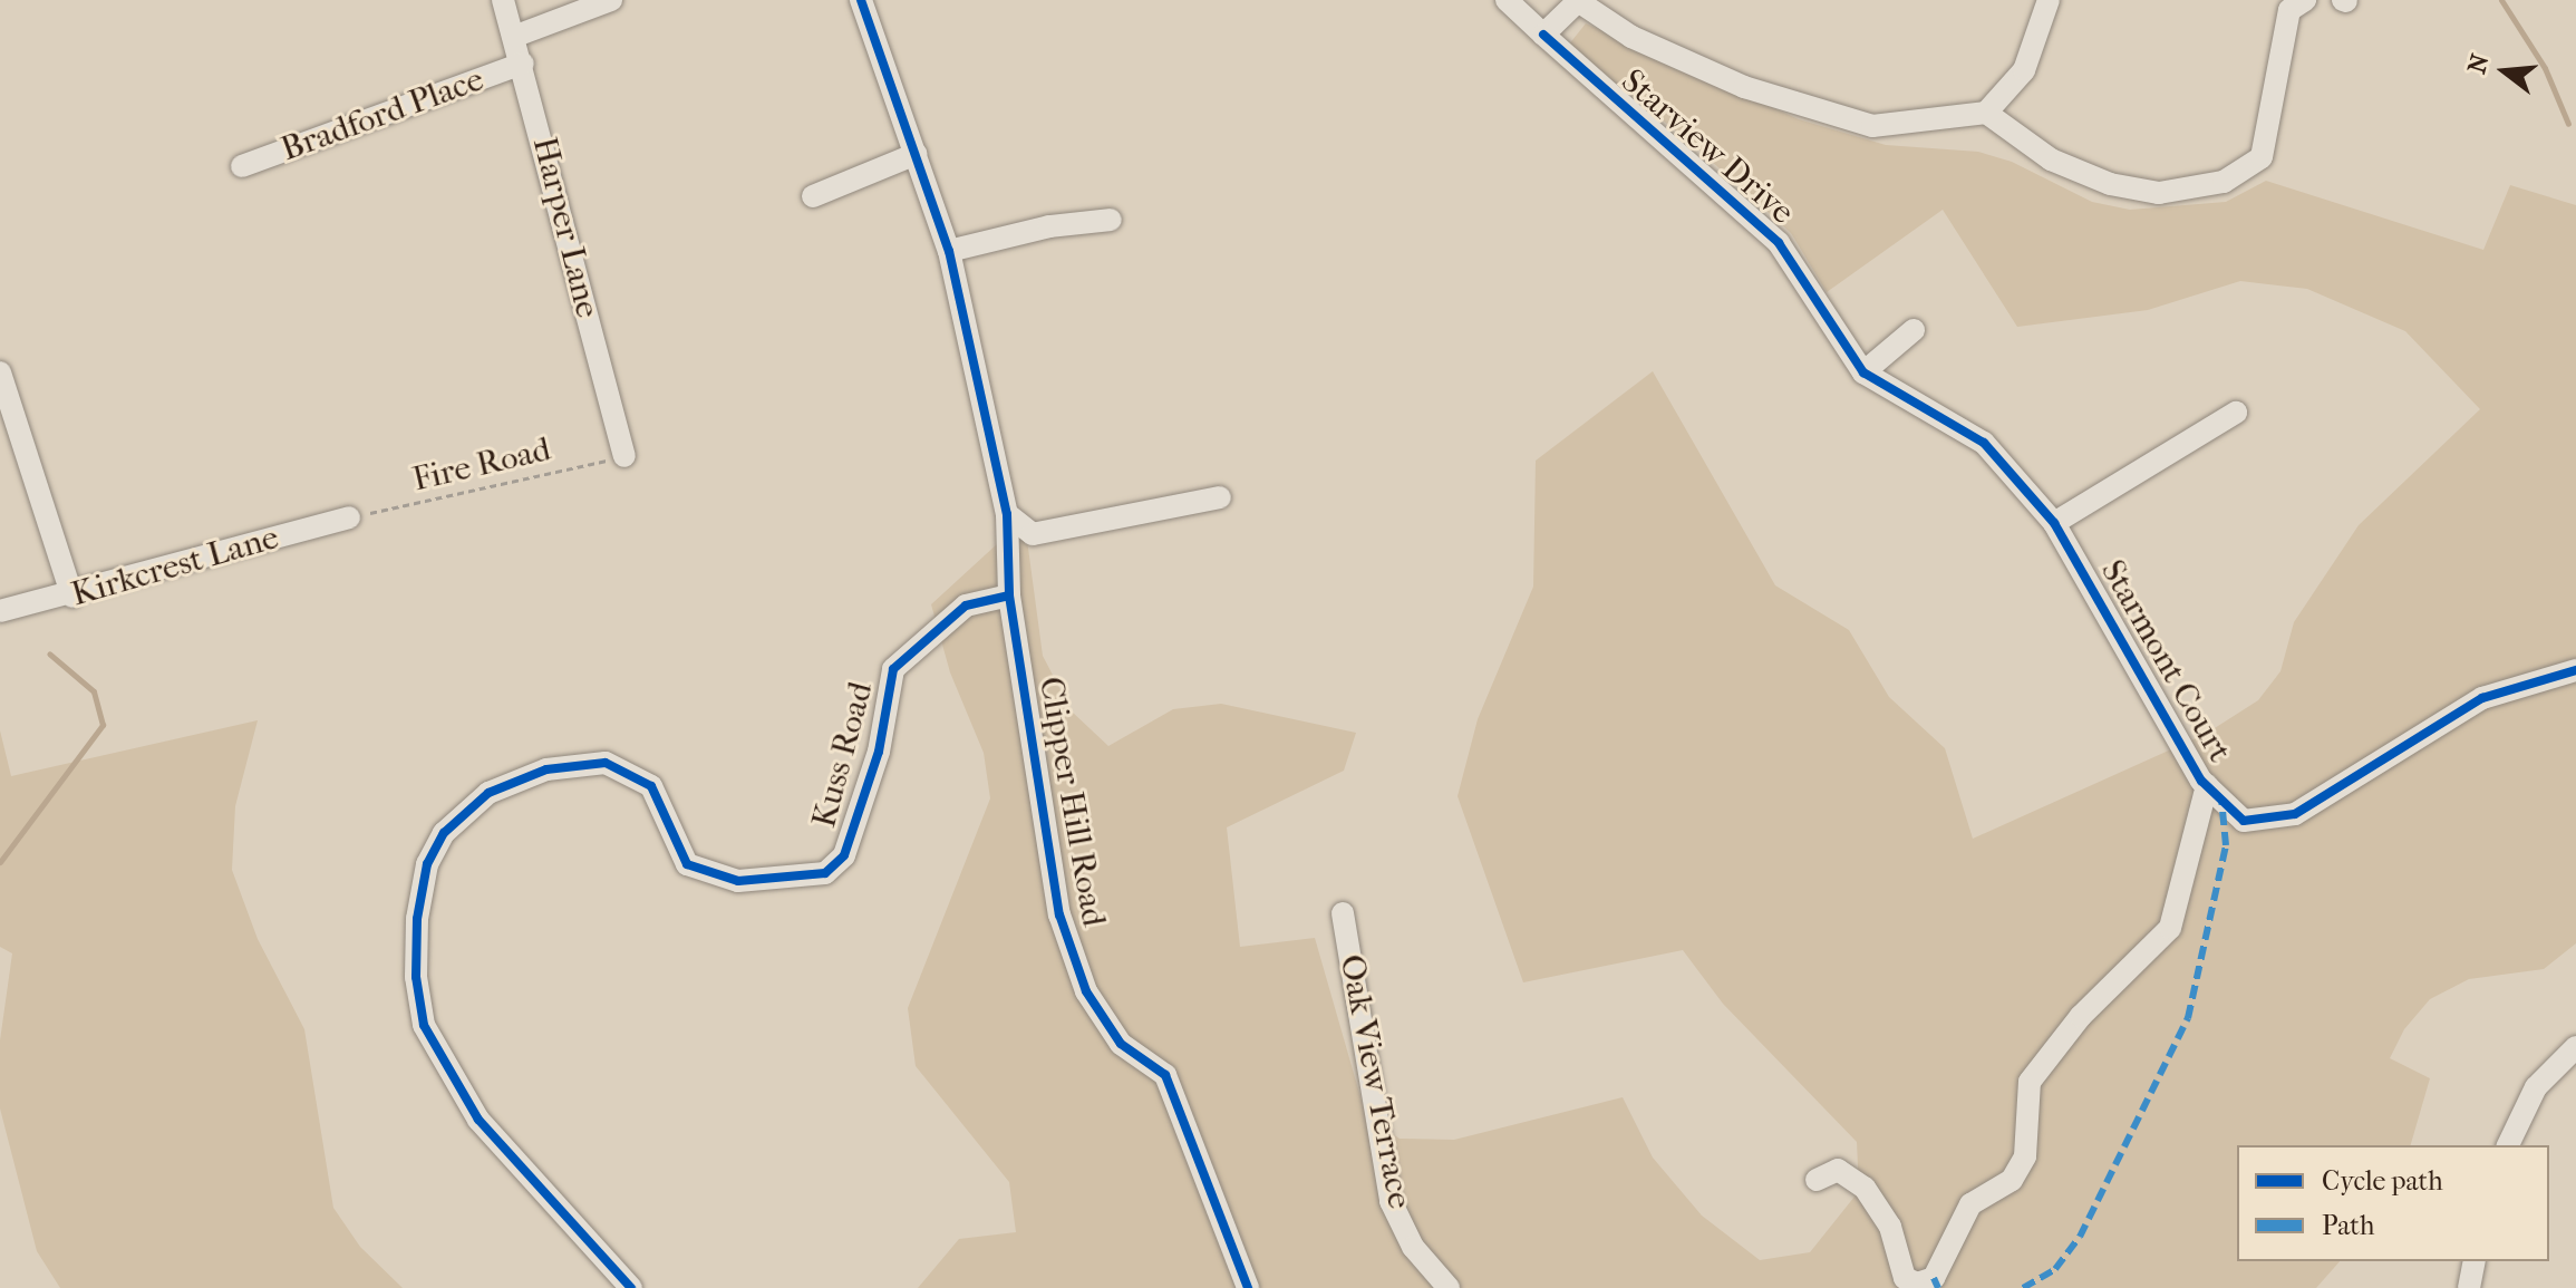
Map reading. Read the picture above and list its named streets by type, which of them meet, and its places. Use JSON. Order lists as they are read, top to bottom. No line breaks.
{"streets":{"street":["Bradford Place","Starview Drive","Harper Lane","Kirkcrest Lane","Starmont Court","Kuss Road","Clipper Hill Road","Oak View Terrace"],"path":["Fire Road"]},"crossings":[["Bradford Place","Harper Lane"],["Starview Drive","Starmont Court"],["Harper Lane","Fire Road"],["Fire Road","Kirkcrest Lane"],["Kuss Road","Clipper Hill Road"]],"legend":["Cycle path","Path"],"north":"left"}
